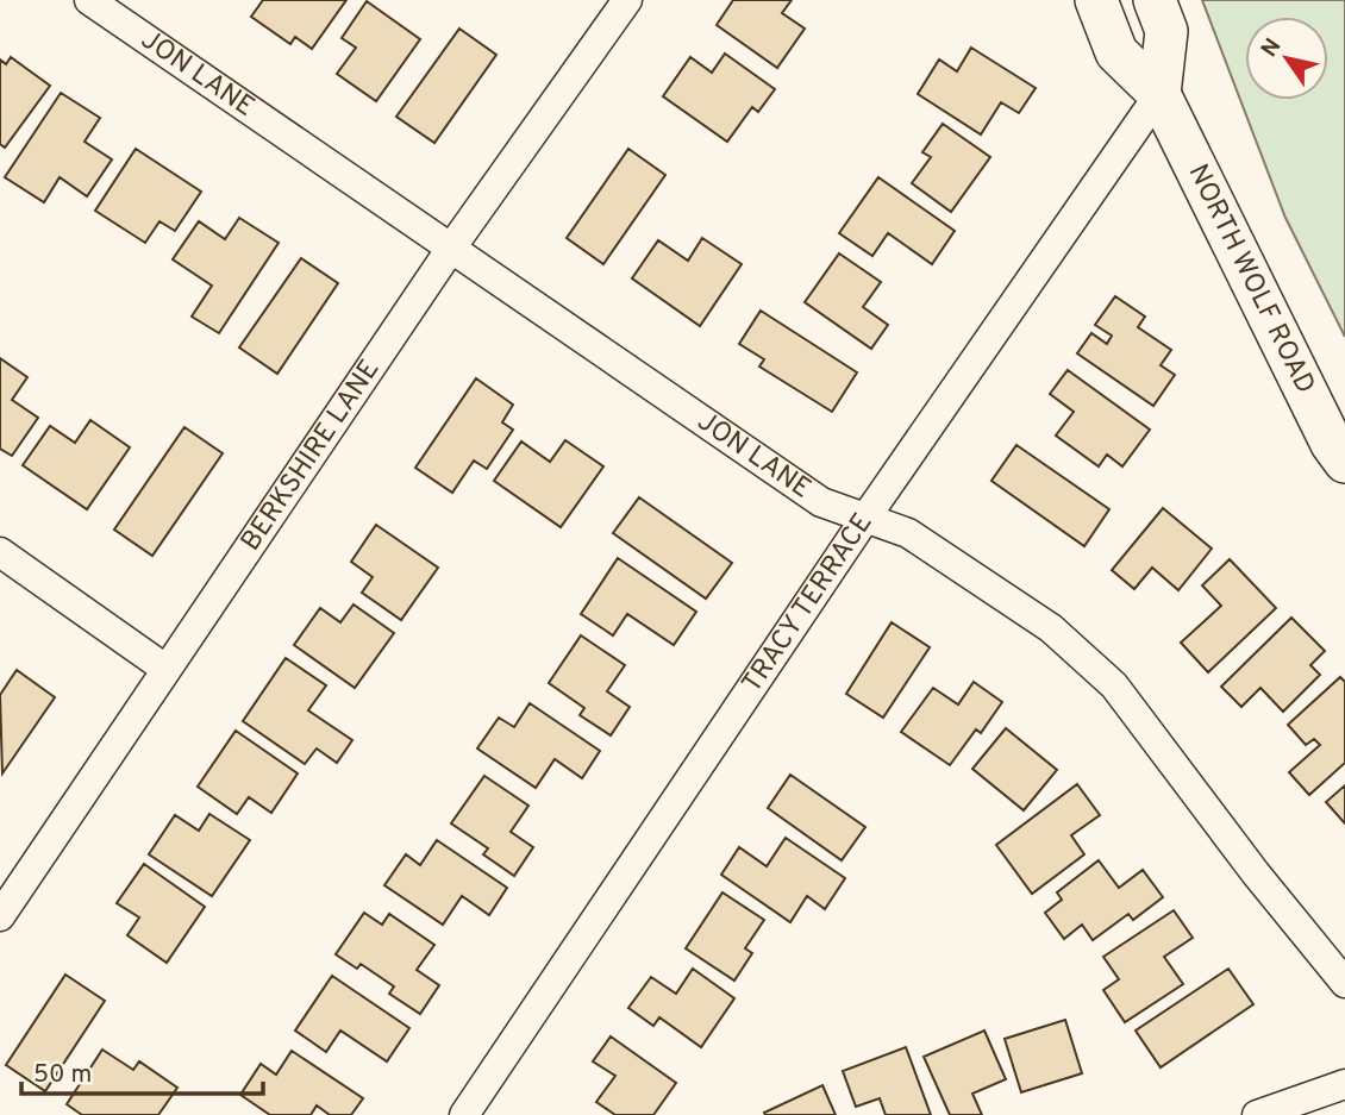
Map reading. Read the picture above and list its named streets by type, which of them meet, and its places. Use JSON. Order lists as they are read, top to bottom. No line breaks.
{"streets":{"main road":["NORTH WOLF ROAD"],"street":["JON LANE","BERKSHIRE LANE","TRACY TERRACE"]},"crossings":[["JON LANE","BERKSHIRE LANE"],["JON LANE","TRACY TERRACE"],["NORTH WOLF ROAD","TRACY TERRACE"]],"scale_bar":"50 m","north":"top left"}
